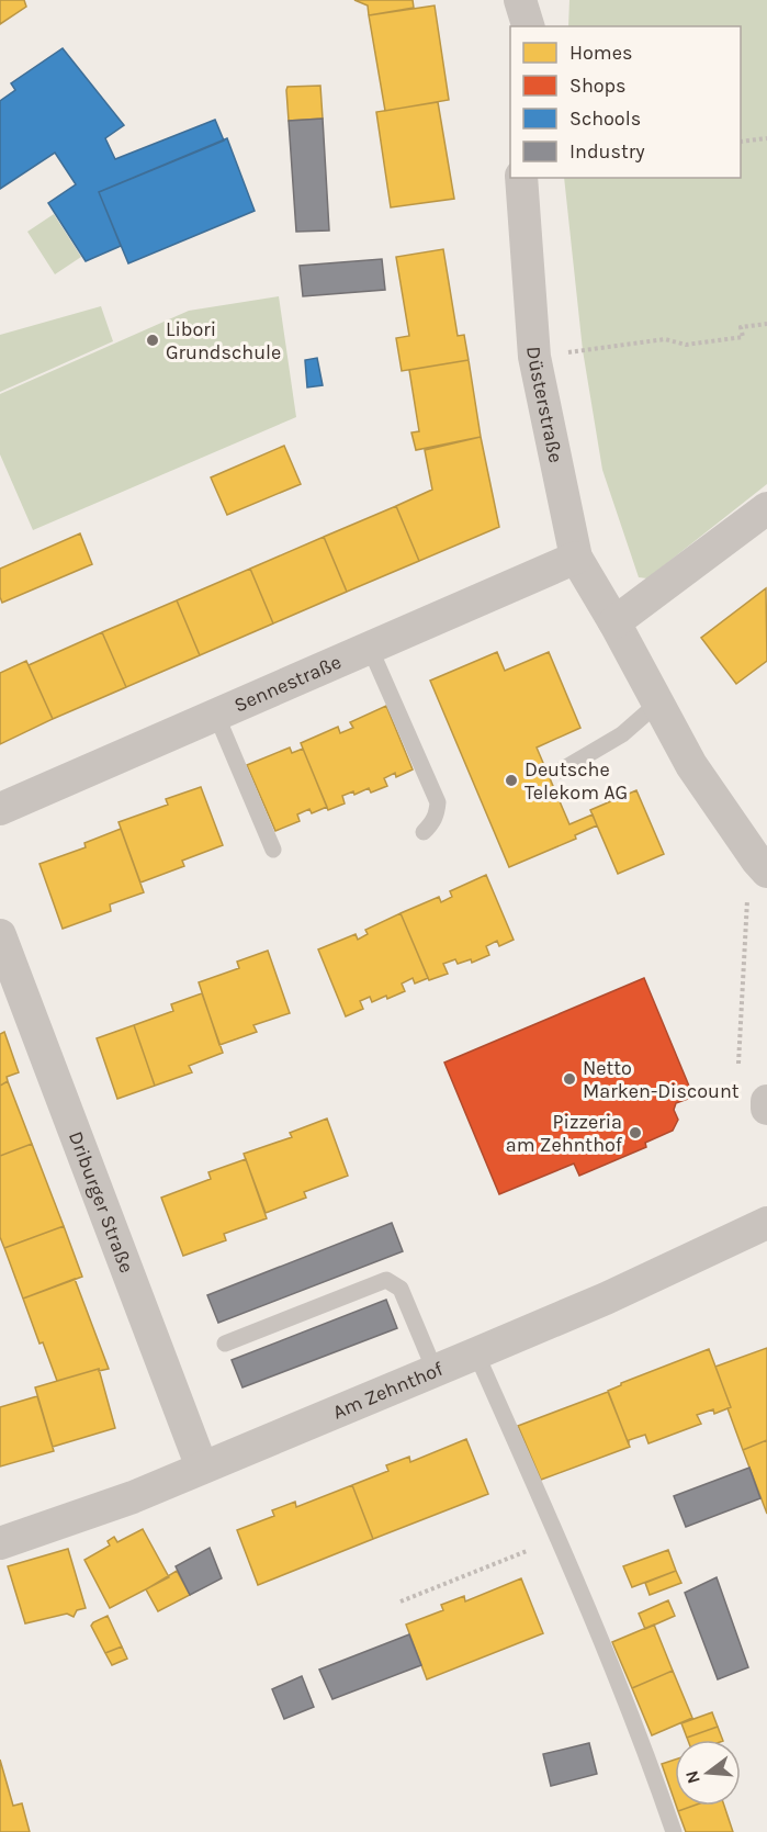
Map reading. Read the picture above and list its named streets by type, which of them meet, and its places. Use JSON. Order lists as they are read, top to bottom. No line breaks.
{"streets":{"street":["Düsterstraße","Sennestraße","Driburger Straße","Am Zehnthof"]},"crossings":[["Düsterstraße","Sennestraße"],["Driburger Straße","Am Zehnthof"]],"places":["Libori Grundschule","Deutsche Telekom AG","Netto Marken-Discount","Pizzeria am Zehnthof"],"legend":["Homes","Shops","Schools","Industry"],"north":"left"}
